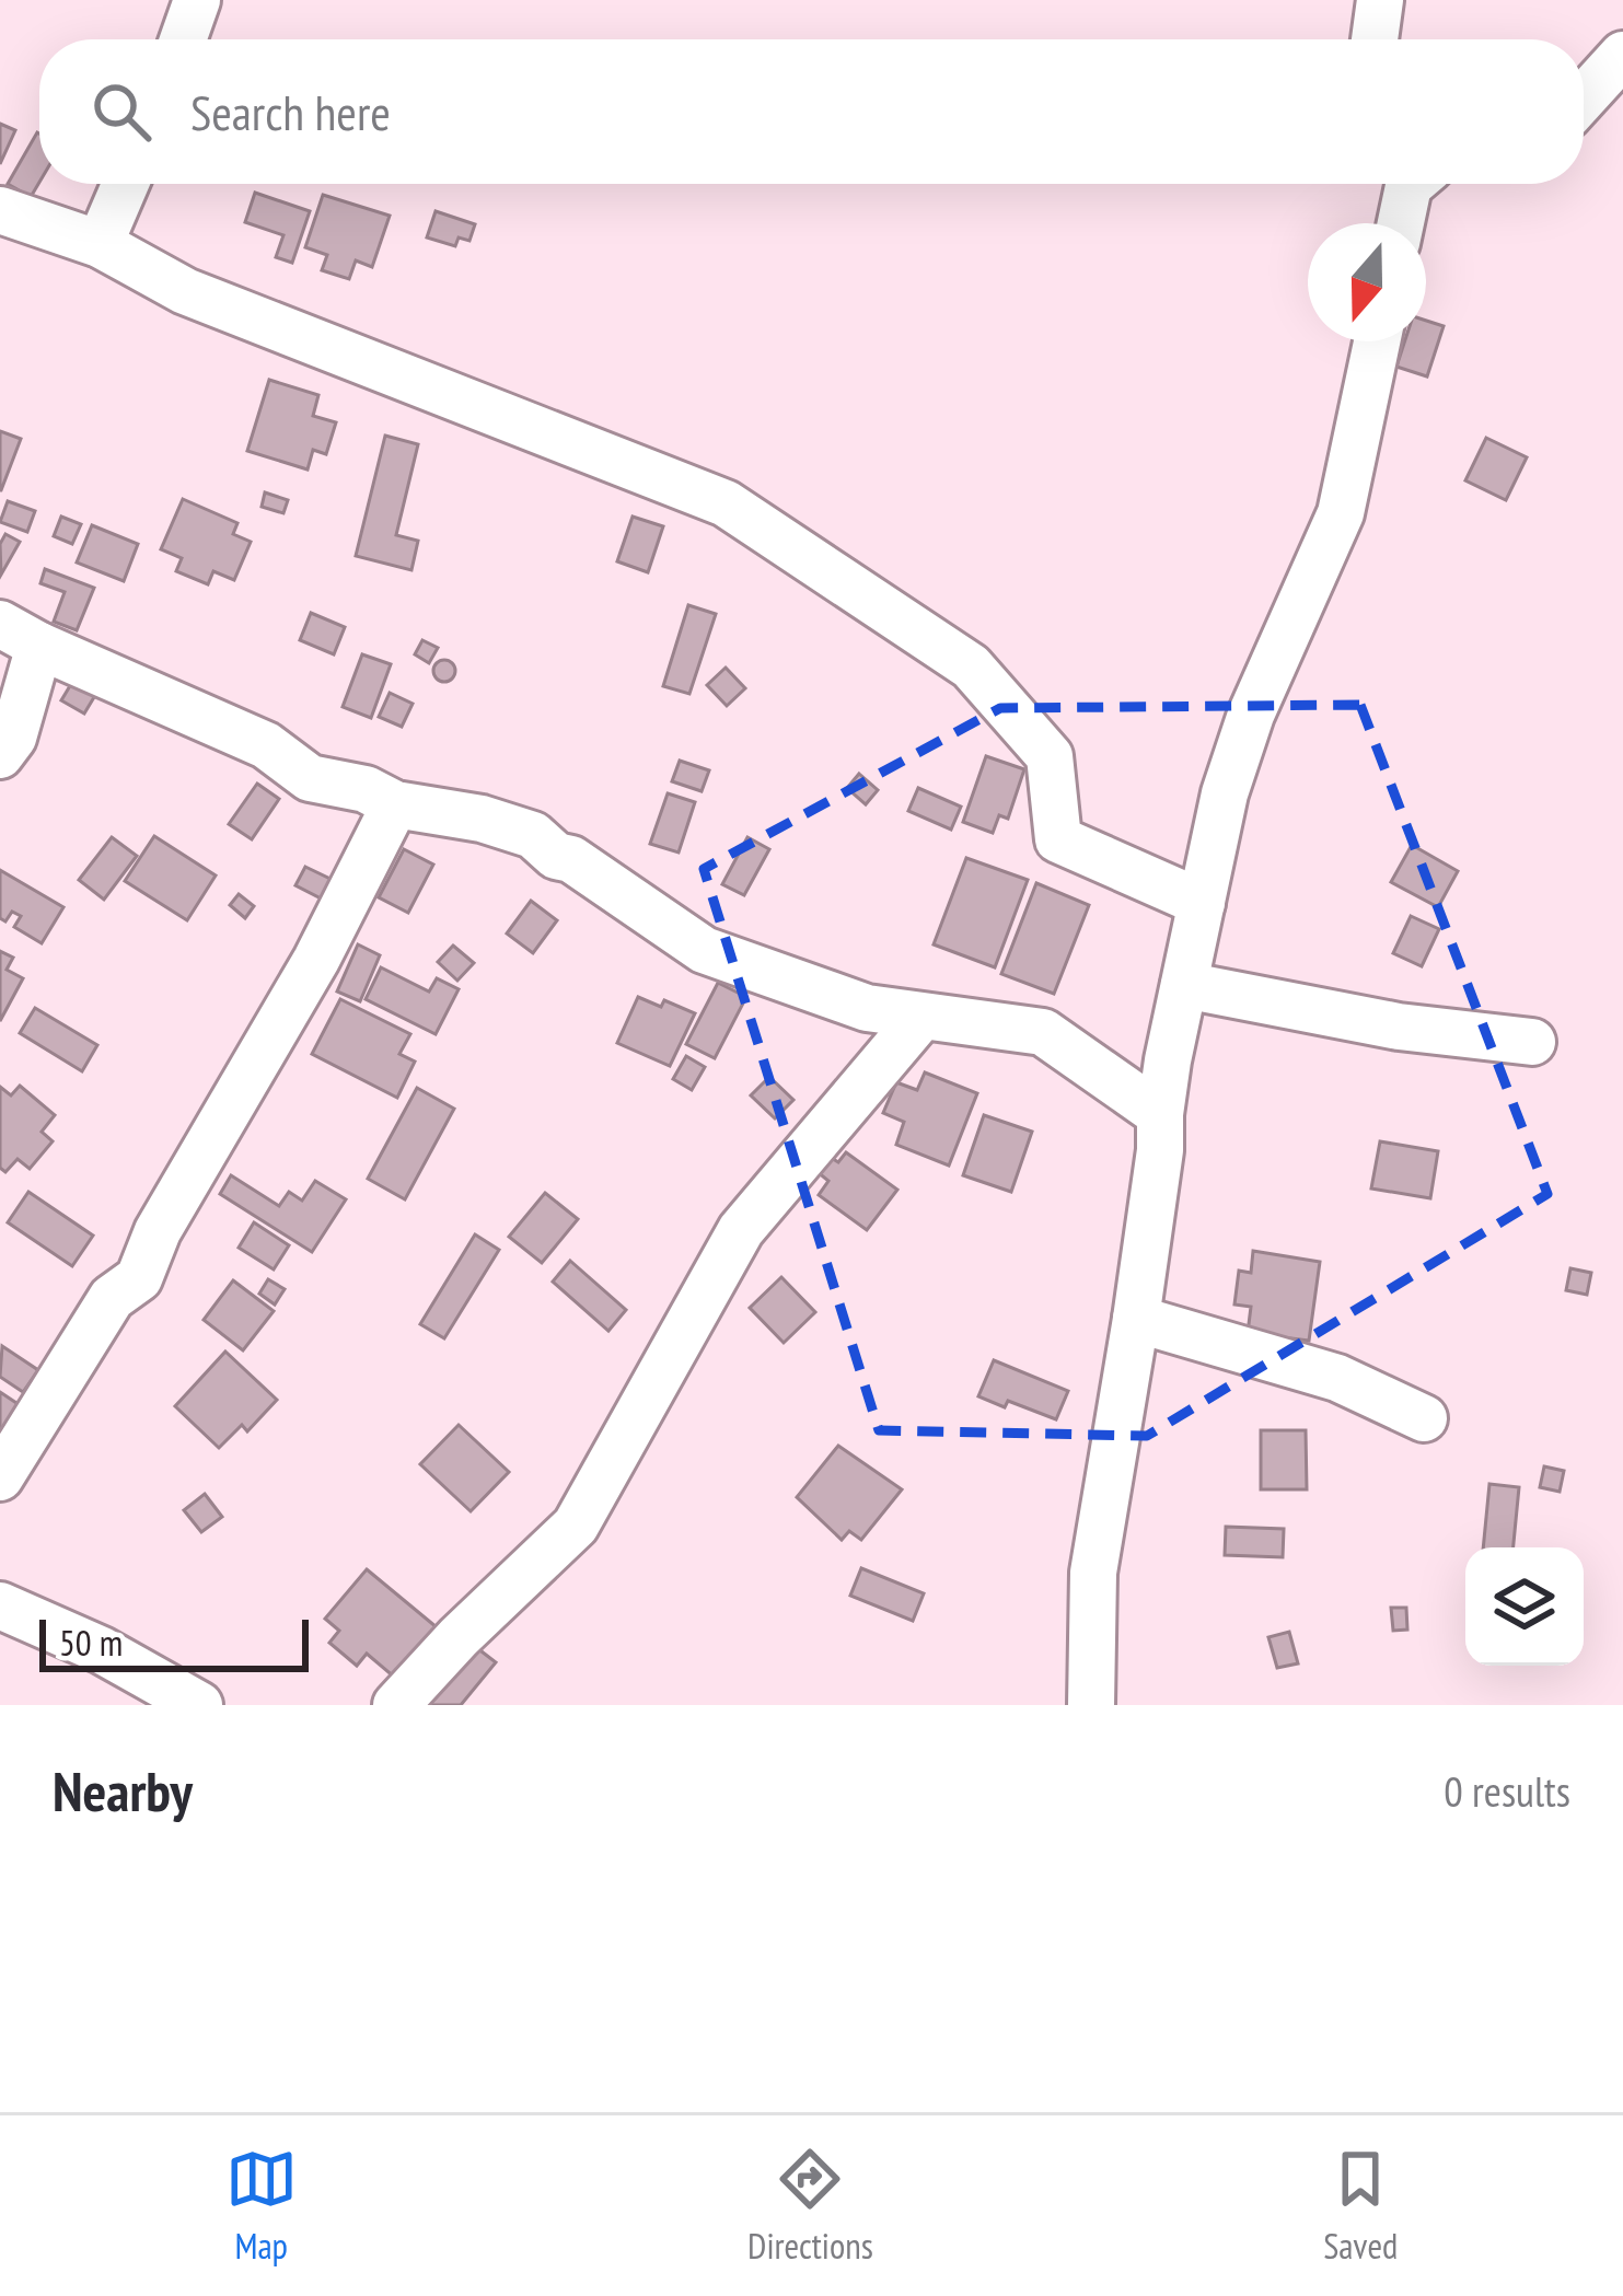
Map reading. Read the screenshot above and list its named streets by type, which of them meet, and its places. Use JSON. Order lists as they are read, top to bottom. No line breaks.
{"scale_bar":"50 m","north":"bottom","page":{"search":"Search here","scale":"50 m","heading":["Nearby","0 results"],"nav":["Map","Directions","Saved"]}}
